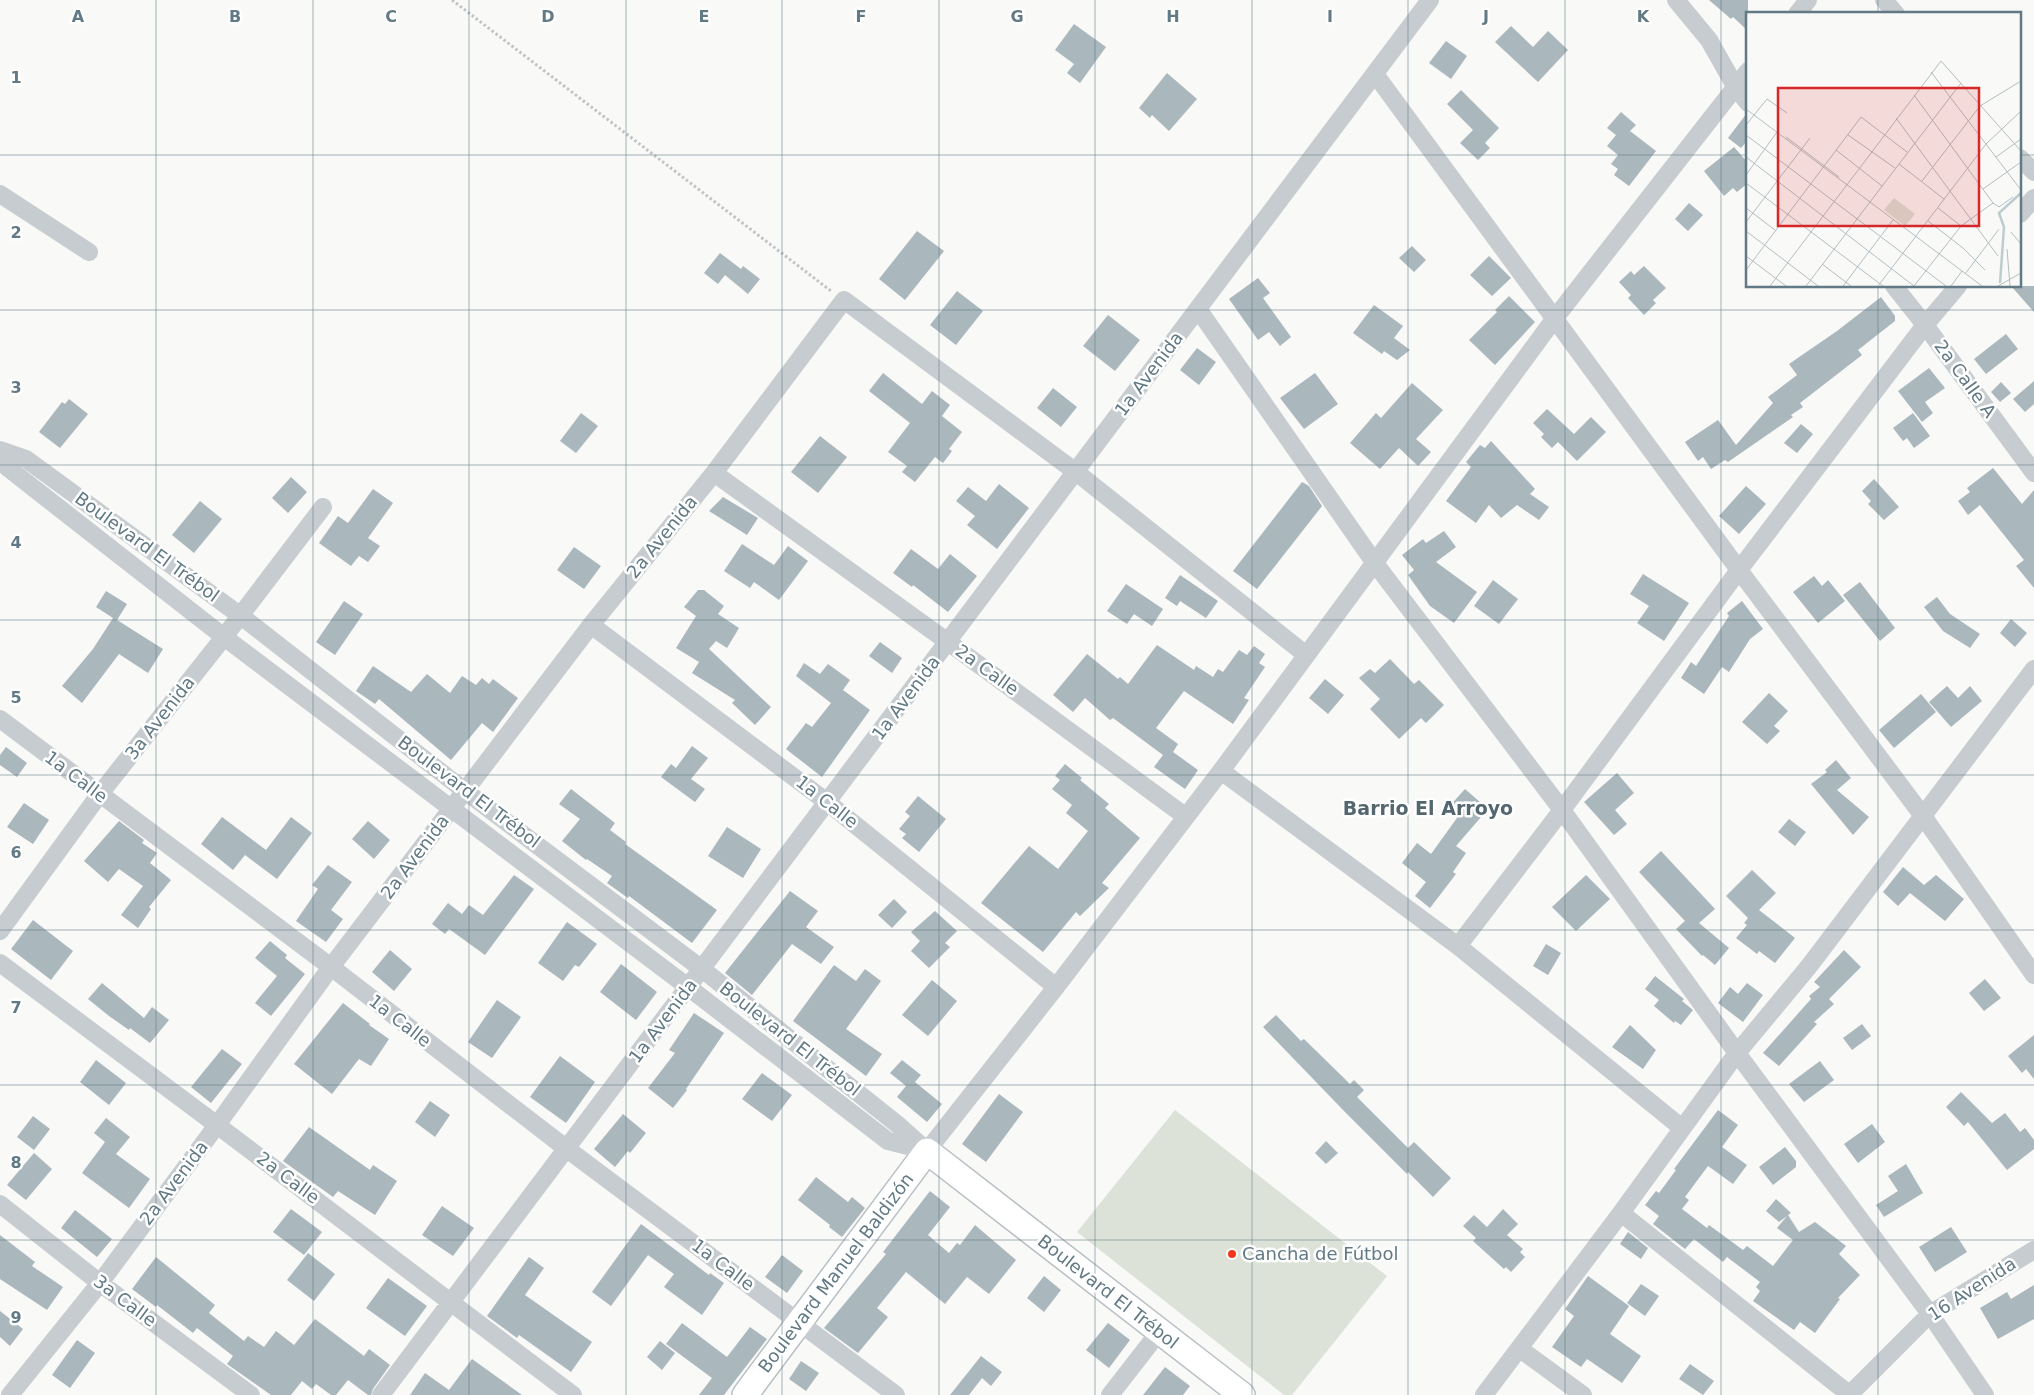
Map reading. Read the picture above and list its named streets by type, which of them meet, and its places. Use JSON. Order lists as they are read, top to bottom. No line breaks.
{"streets":{"main road":["Boulevard El Trébol","Boulevard Manuel Baldizón"],"street":["1a Avenida","2a Calle A","2a Avenida","2a Calle","3a Avenida","1a Calle","16 Avenida","3a Calle"]},"crossings":[["1a Avenida","Boulevard El Trébol"],["1a Avenida","2a Calle"],["1a Avenida","1a Calle"],["2a Avenida","Boulevard El Trébol"],["2a Avenida","2a Calle"],["2a Avenida","1a Calle"],["2a Avenida","3a Calle"],["Boulevard El Trébol","3a Avenida"],["Boulevard El Trébol","Boulevard Manuel Baldizón"],["3a Avenida","1a Calle"],["1a Calle","Boulevard Manuel Baldizón"]],"districts":["Barrio El Arroyo"],"places":["Cancha de Fútbol"],"grid":{"columns":["A","B","C","D","E","F","G","H","I","J","K"],"rows":["1","2","3","4","5","6","7","8","9"]}}
